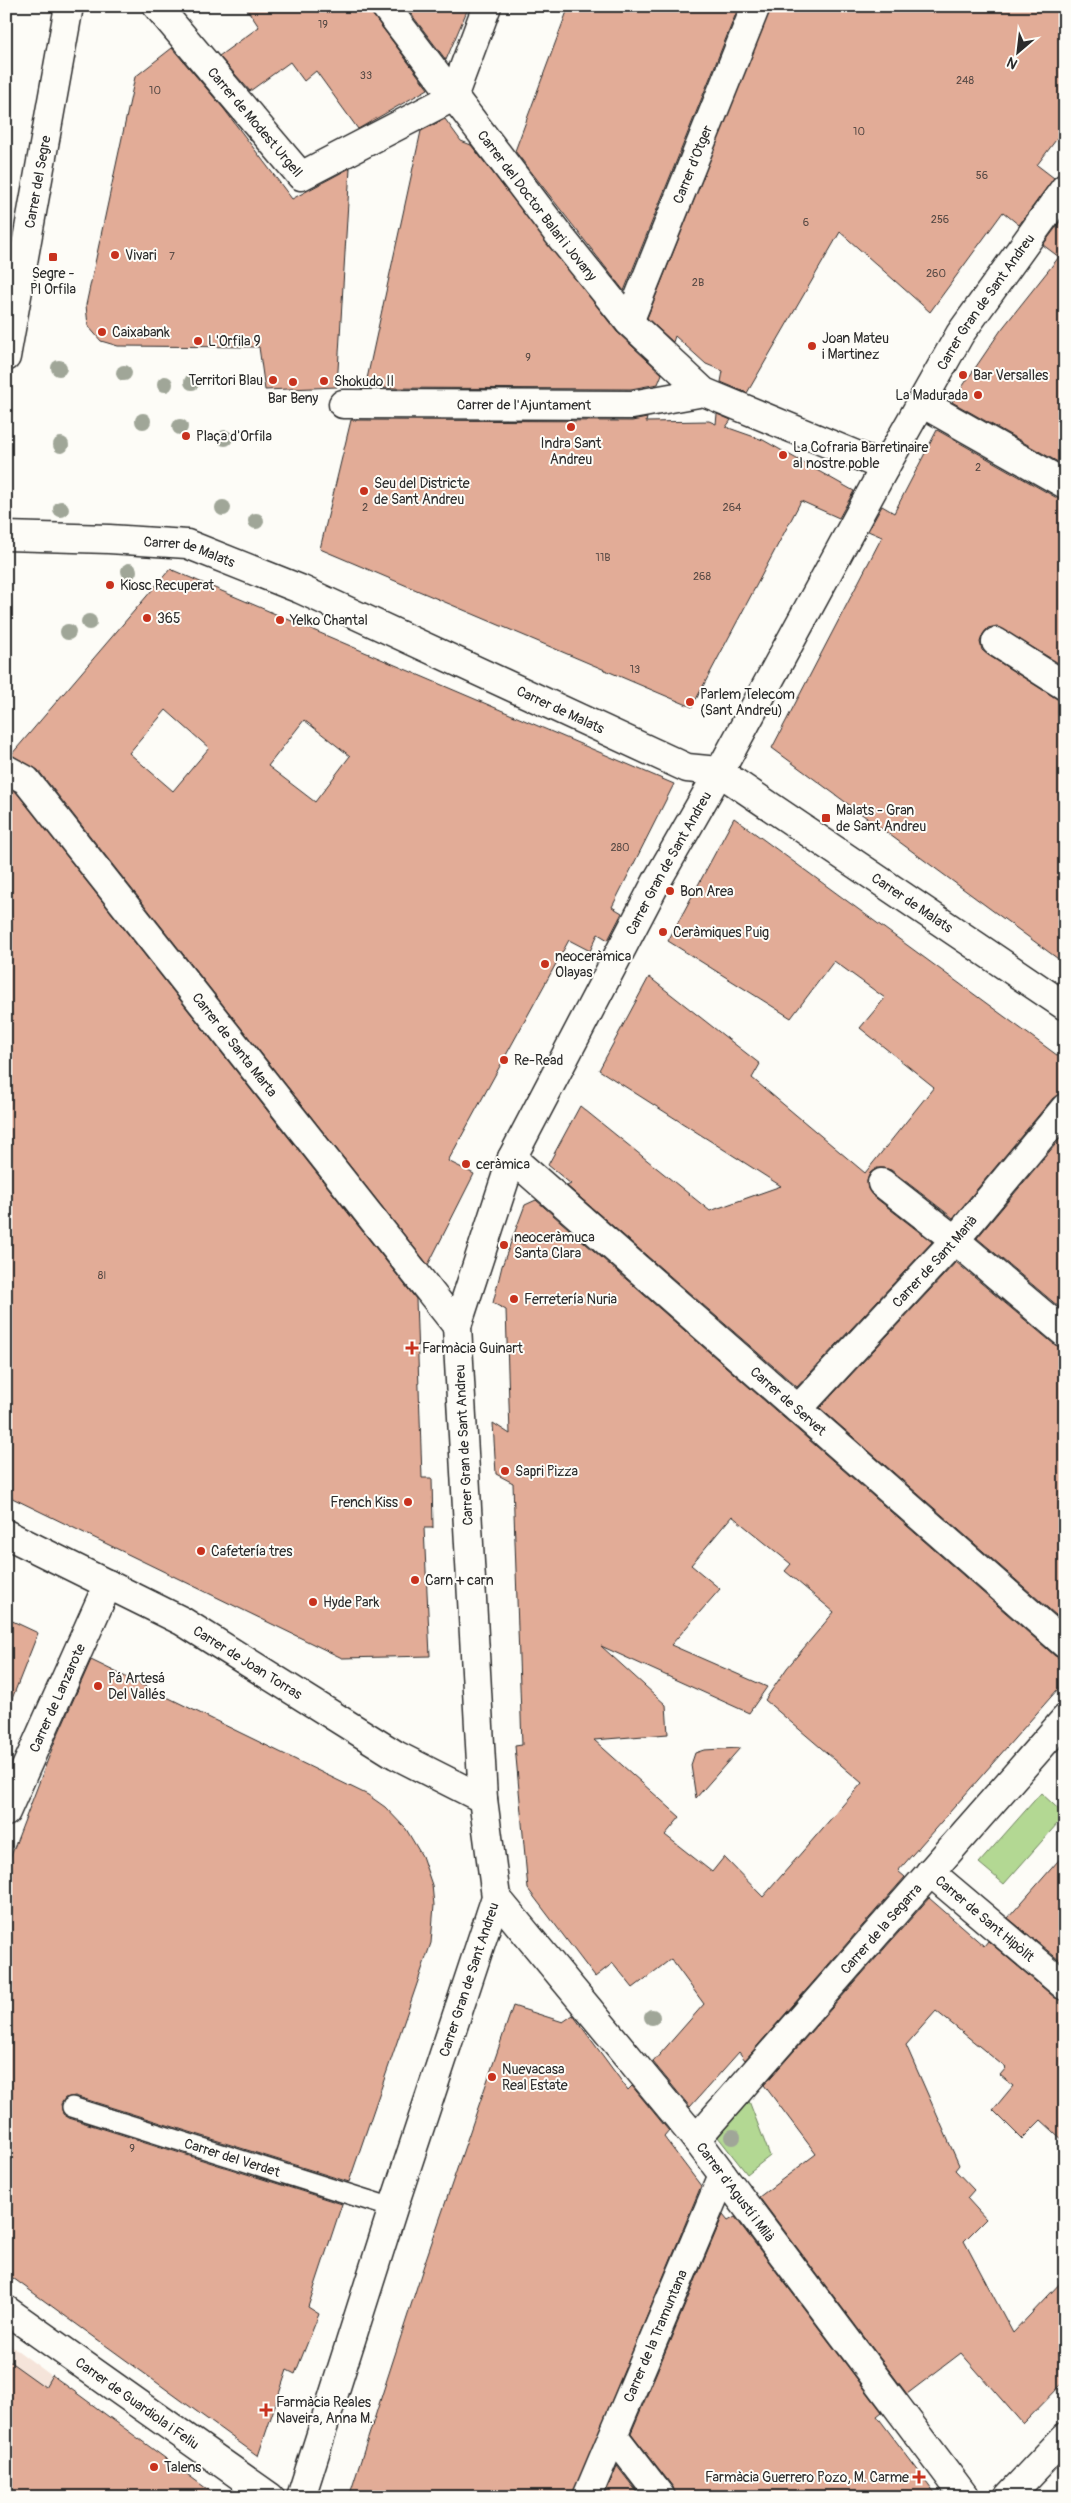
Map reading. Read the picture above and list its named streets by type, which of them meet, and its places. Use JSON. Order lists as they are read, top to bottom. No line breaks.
{"streets":{"street":["Carrer de Modest Urgell","Carrer d'Otger","Carrer del Segre","Carrer del Doctor Balari i Jovany","Carrer Gran de Sant Andreu","Carrer de l'Ajuntament","Carrer de Malats","Carrer de Santa Marta","Carrer de Sant Marià","Carrer de Servet","Carrer de Joan Torras","Carrer de Lanzarote","Carrer de Sant Hipòlit","Carrer de la Segarra","Carrer d'Agustí i Milà","Carrer de la Tramuntana","Carrer de Guardiola i Feliu"],"lane":["Carrer del Verdet"]},"crossings":[["Carrer de Modest Urgell","Carrer del Doctor Balari i Jovany"],["Carrer d'Otger","Carrer del Doctor Balari i Jovany"],["Carrer del Doctor Balari i Jovany","Carrer de l'Ajuntament"],["Carrer Gran de Sant Andreu","Carrer de Malats"],["Carrer Gran de Sant Andreu","Carrer de Santa Marta"],["Carrer Gran de Sant Andreu","Carrer de Servet"],["Carrer Gran de Sant Andreu","Carrer de Joan Torras"],["Carrer Gran de Sant Andreu","Carrer del Verdet"],["Carrer Gran de Sant Andreu","Carrer d'Agustí i Milà"],["Carrer de Sant Marià","Carrer de Servet"],["Carrer de Joan Torras","Carrer de Lanzarote"],["Carrer de Sant Hipòlit","Carrer de la Segarra"],["Carrer de la Segarra","Carrer d'Agustí i Milà"],["Carrer d'Agustí i Milà","Carrer de la Tramuntana"]],"places":{"other":["Vivari","Caixabank","L'Orfila 9","Joan Mateu i Martinez","Bar Versalles","Territori Blau","Shokudo II","Bar Beny","La Madurada","Indra Sant Andreu","Plaça d'Orfila","La Cofraria Barretinaire al nostre poble","Seu del Districte de Sant Andreu","Kiosc Recuperat","365","Yelko Chantal","Parlem Telecom (Sant Andreu)","Bon Area","Ceràmiques Puig","neoceràmica Olayas","Re-Read","ceràmica","neoceràmuca Santa Clara","Ferretería Nuria","Sapri Pizza","French Kiss","Cafetería tres","Carn + carn","Hyde Park","Pá Artesá Del Vallés","Nuevacasa Real Estate","Talens"],"transit":["Segre - Pl Orfila","Malats - Gran de Sant Andreu"],"health":["Farmàcia Guinart","Farmàcia Reales Naveira, Anna M.","Farmàcia Guerrero Pozo, M. Carme"]},"house_numbers":["19","33","248","10","10","56","256","6","7","260","2B","9","2","2","264","11B","268","13","280","8I","9"],"north":"bottom left"}
